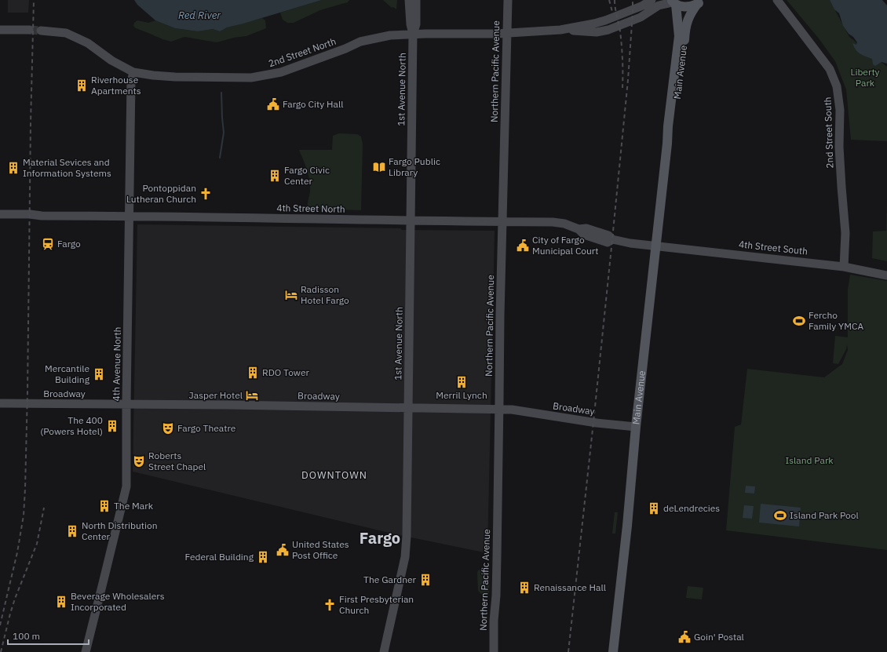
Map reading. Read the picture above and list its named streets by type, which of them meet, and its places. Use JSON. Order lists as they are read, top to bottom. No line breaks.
{"streets":{"main road":["Main Avenue"],"street":["2nd Street North","Northern Pacific Avenue","1st Avenue North","2nd Street South","4th Street North","4th Street South","4th Avenue North","Broadway"]},"crossings":[["2nd Street North","Northern Pacific Avenue"],["2nd Street North","Main Avenue"],["2nd Street North","1st Avenue North"],["2nd Street North","4th Avenue North"],["Northern Pacific Avenue","4th Street North"],["Northern Pacific Avenue","Broadway"],["Main Avenue","4th Street North"],["Main Avenue","4th Street South"],["Main Avenue","Broadway"],["1st Avenue North","4th Street North"],["1st Avenue North","Broadway"],["2nd Street South","4th Street South"],["4th Street North","4th Street South"],["4th Street North","4th Avenue North"],["4th Avenue North","Broadway"]],"districts":["DOWNTOWN","Fargo"],"water":["Red River"],"parks":["Liberty Park","Island Park"],"places":{"building":["Riverhouse Apartments","Material Sevices and Information Systems","Fargo Civic Center","RDO Tower","Mercantile Building","Merril Lynch","The 400 (Powers Hotel)","The Mark","deLendrecies","North Distribution Center","Federal Building","The Gardner","Renaissance Hall","Beverage Wholesalers Incorporated"],"public building":["Fargo City Hall","City of Fargo Municipal Court","United States Post Office","Goin' Postal"],"library":["Fargo Public Library"],"church":["Pontoppidan Lutheran Church","First Presbyterian Church"],"station":["Fargo"],"hotel":["Radisson Hotel Fargo","Jasper Hotel"],"sports":["Fercho Family YMCA","Island Park Pool"],"theatre":["Fargo Theatre","Roberts Street Chapel"]},"scale_bar":"100 m"}
